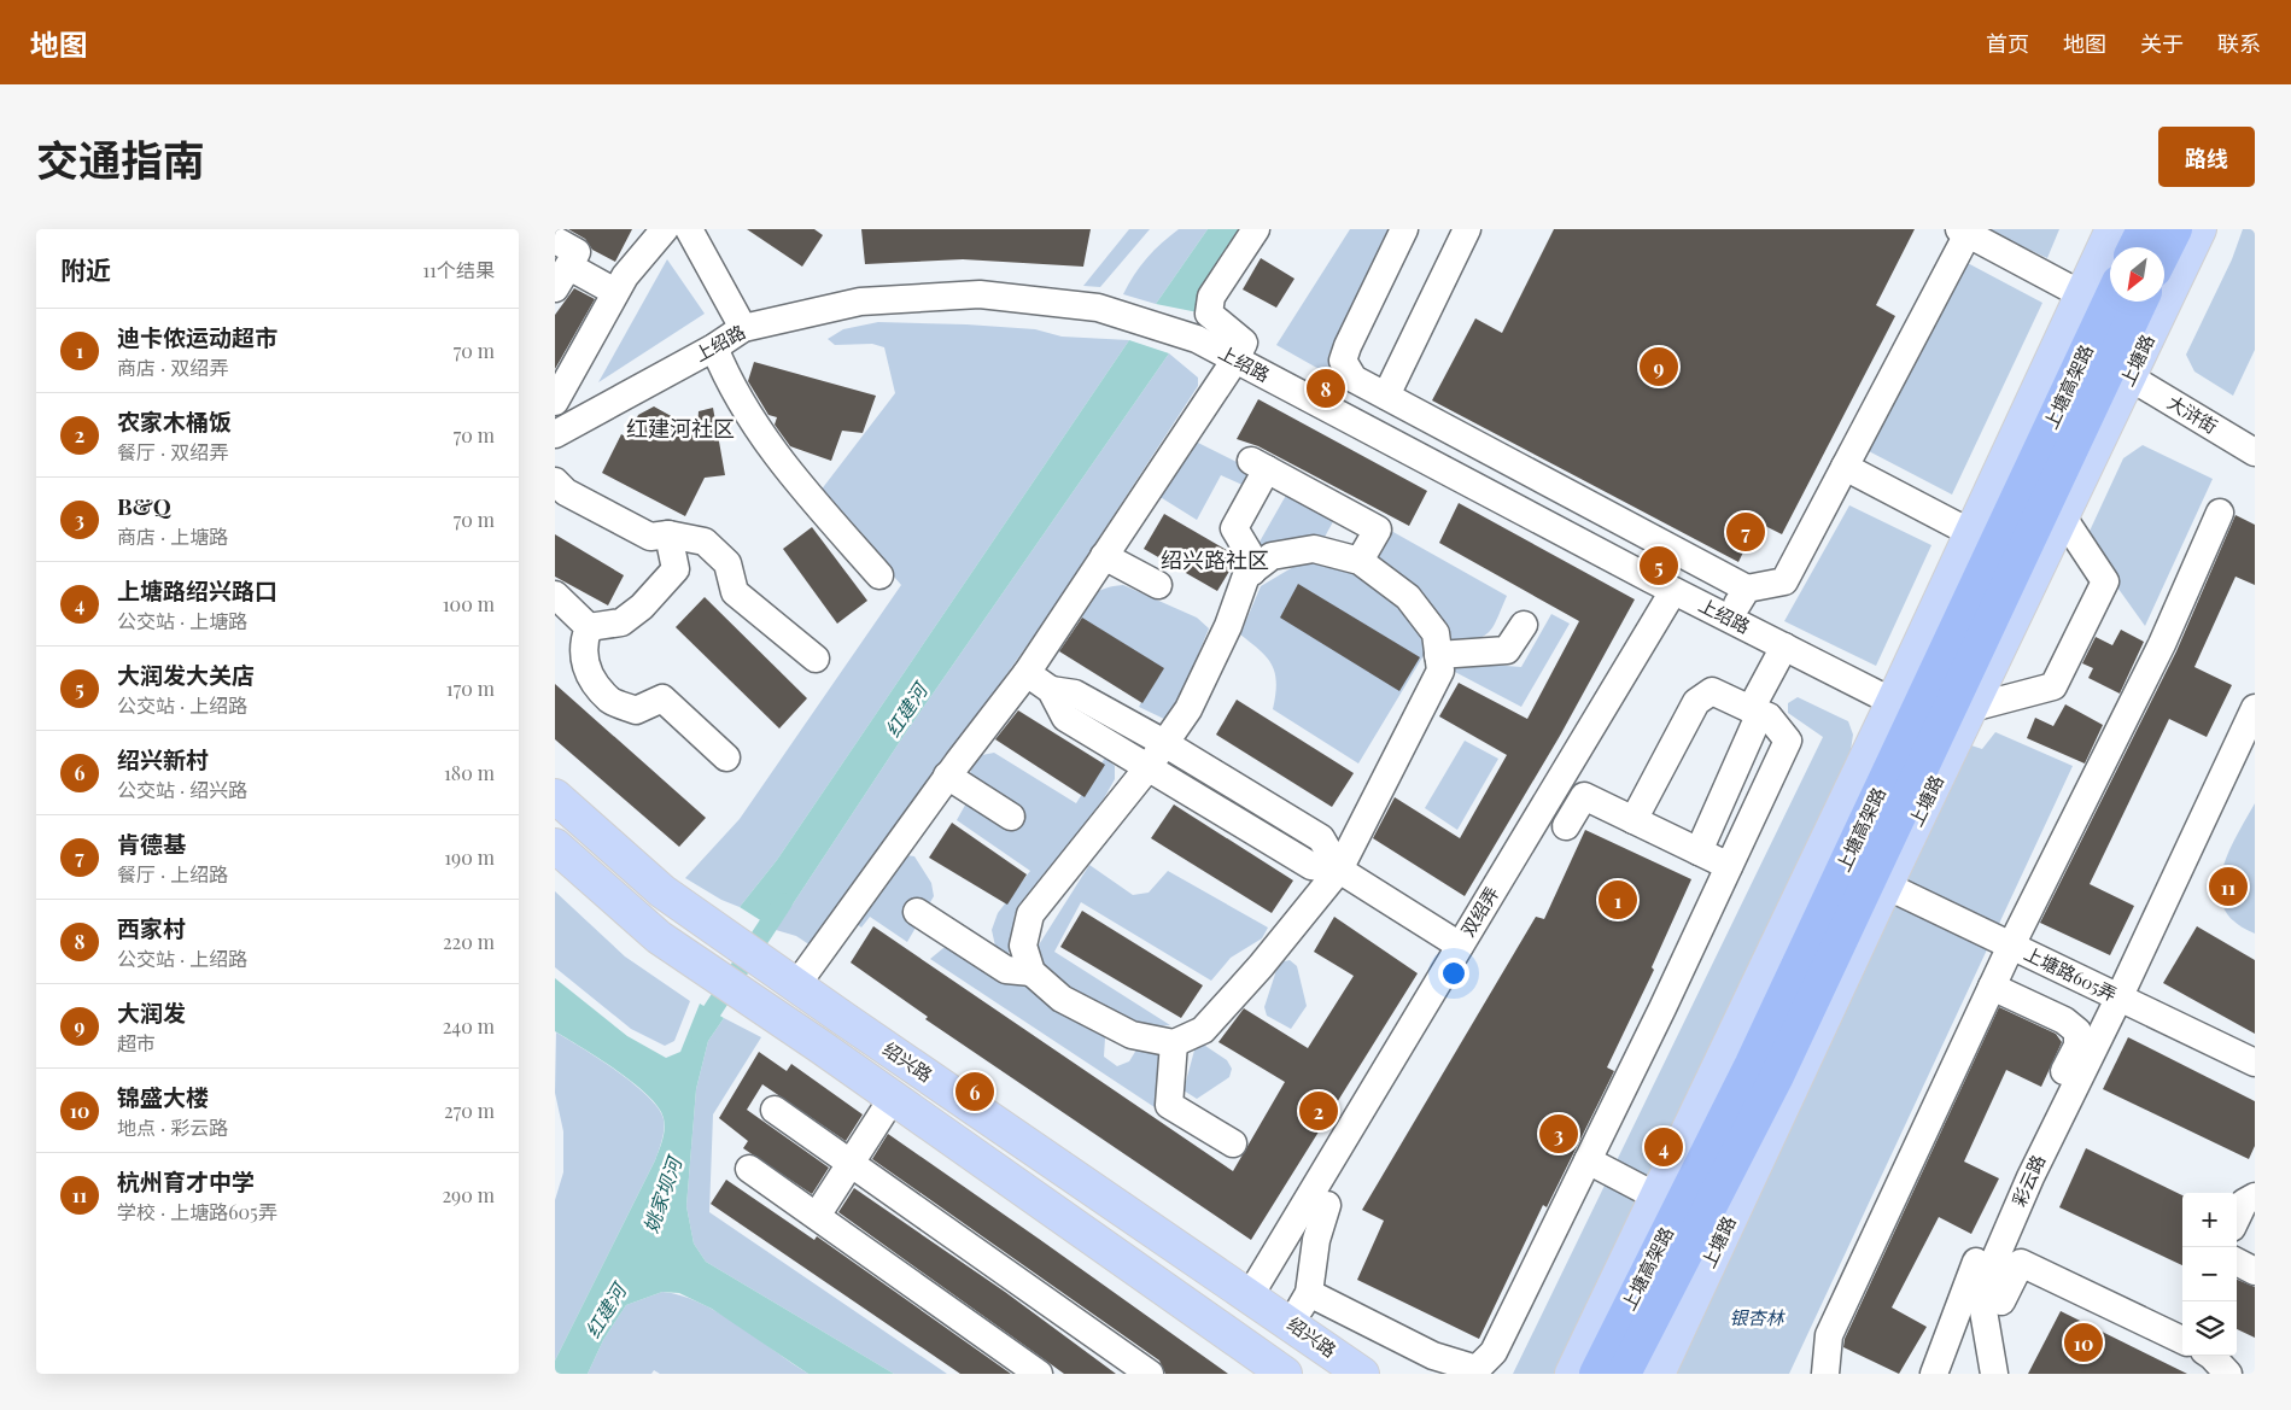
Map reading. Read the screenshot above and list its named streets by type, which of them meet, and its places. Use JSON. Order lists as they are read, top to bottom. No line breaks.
{"streets":{"highway":["上塘高架路"],"main road":["上塘路","绍兴路"],"street":["上绍路","大浒街","双绍弄","上塘路605弄","彩云路"]},"crossings":[["上绍路","双绍弄"],["上塘路","大浒街"],["上塘路","上塘路605弄"],["双绍弄","绍兴路"],["上塘路605弄","彩云路"]],"districts":["红建河社区","绍兴路社区"],"water":["红建河","姚家坝河"],"parks":["银杏林"],"north":"bottom left","page":{"header":"地图","nav":["首页","地图","关于","联系"],"title":"交通指南","buttons":"路线","heading":["附近","11个结果"],"list":[{"mark":"1","name":"迪卡侬运动超市","note":"商店 · 双绍弄","value":"70 m"},{"mark":"2","name":"农家木桶饭","note":"餐厅 · 双绍弄","value":"70 m"},{"mark":"3","name":"B&Q","note":"商店 · 上塘路","value":"70 m"},{"mark":"4","name":"上塘路绍兴路口","note":"公交站 · 上塘路","value":"100 m"},{"mark":"5","name":"大润发大关店","note":"公交站 · 上绍路","value":"170 m"},{"mark":"6","name":"绍兴新村","note":"公交站 · 绍兴路","value":"180 m"},{"mark":"7","name":"肯德基","note":"餐厅 · 上绍路","value":"190 m"},{"mark":"8","name":"西家村","note":"公交站 · 上绍路","value":"220 m"},{"mark":"9","name":"大润发","note":"超市","value":"240 m"},{"mark":"10","name":"锦盛大楼","note":"地点 · 彩云路","value":"270 m"},{"mark":"11","name":"杭州育才中学","note":"学校 · 上塘路605弄","value":"290 m"}],"pins":["9","8","7","5","11","1","6","2","3","4","10"],"map_buttons":["+","−"]}}
